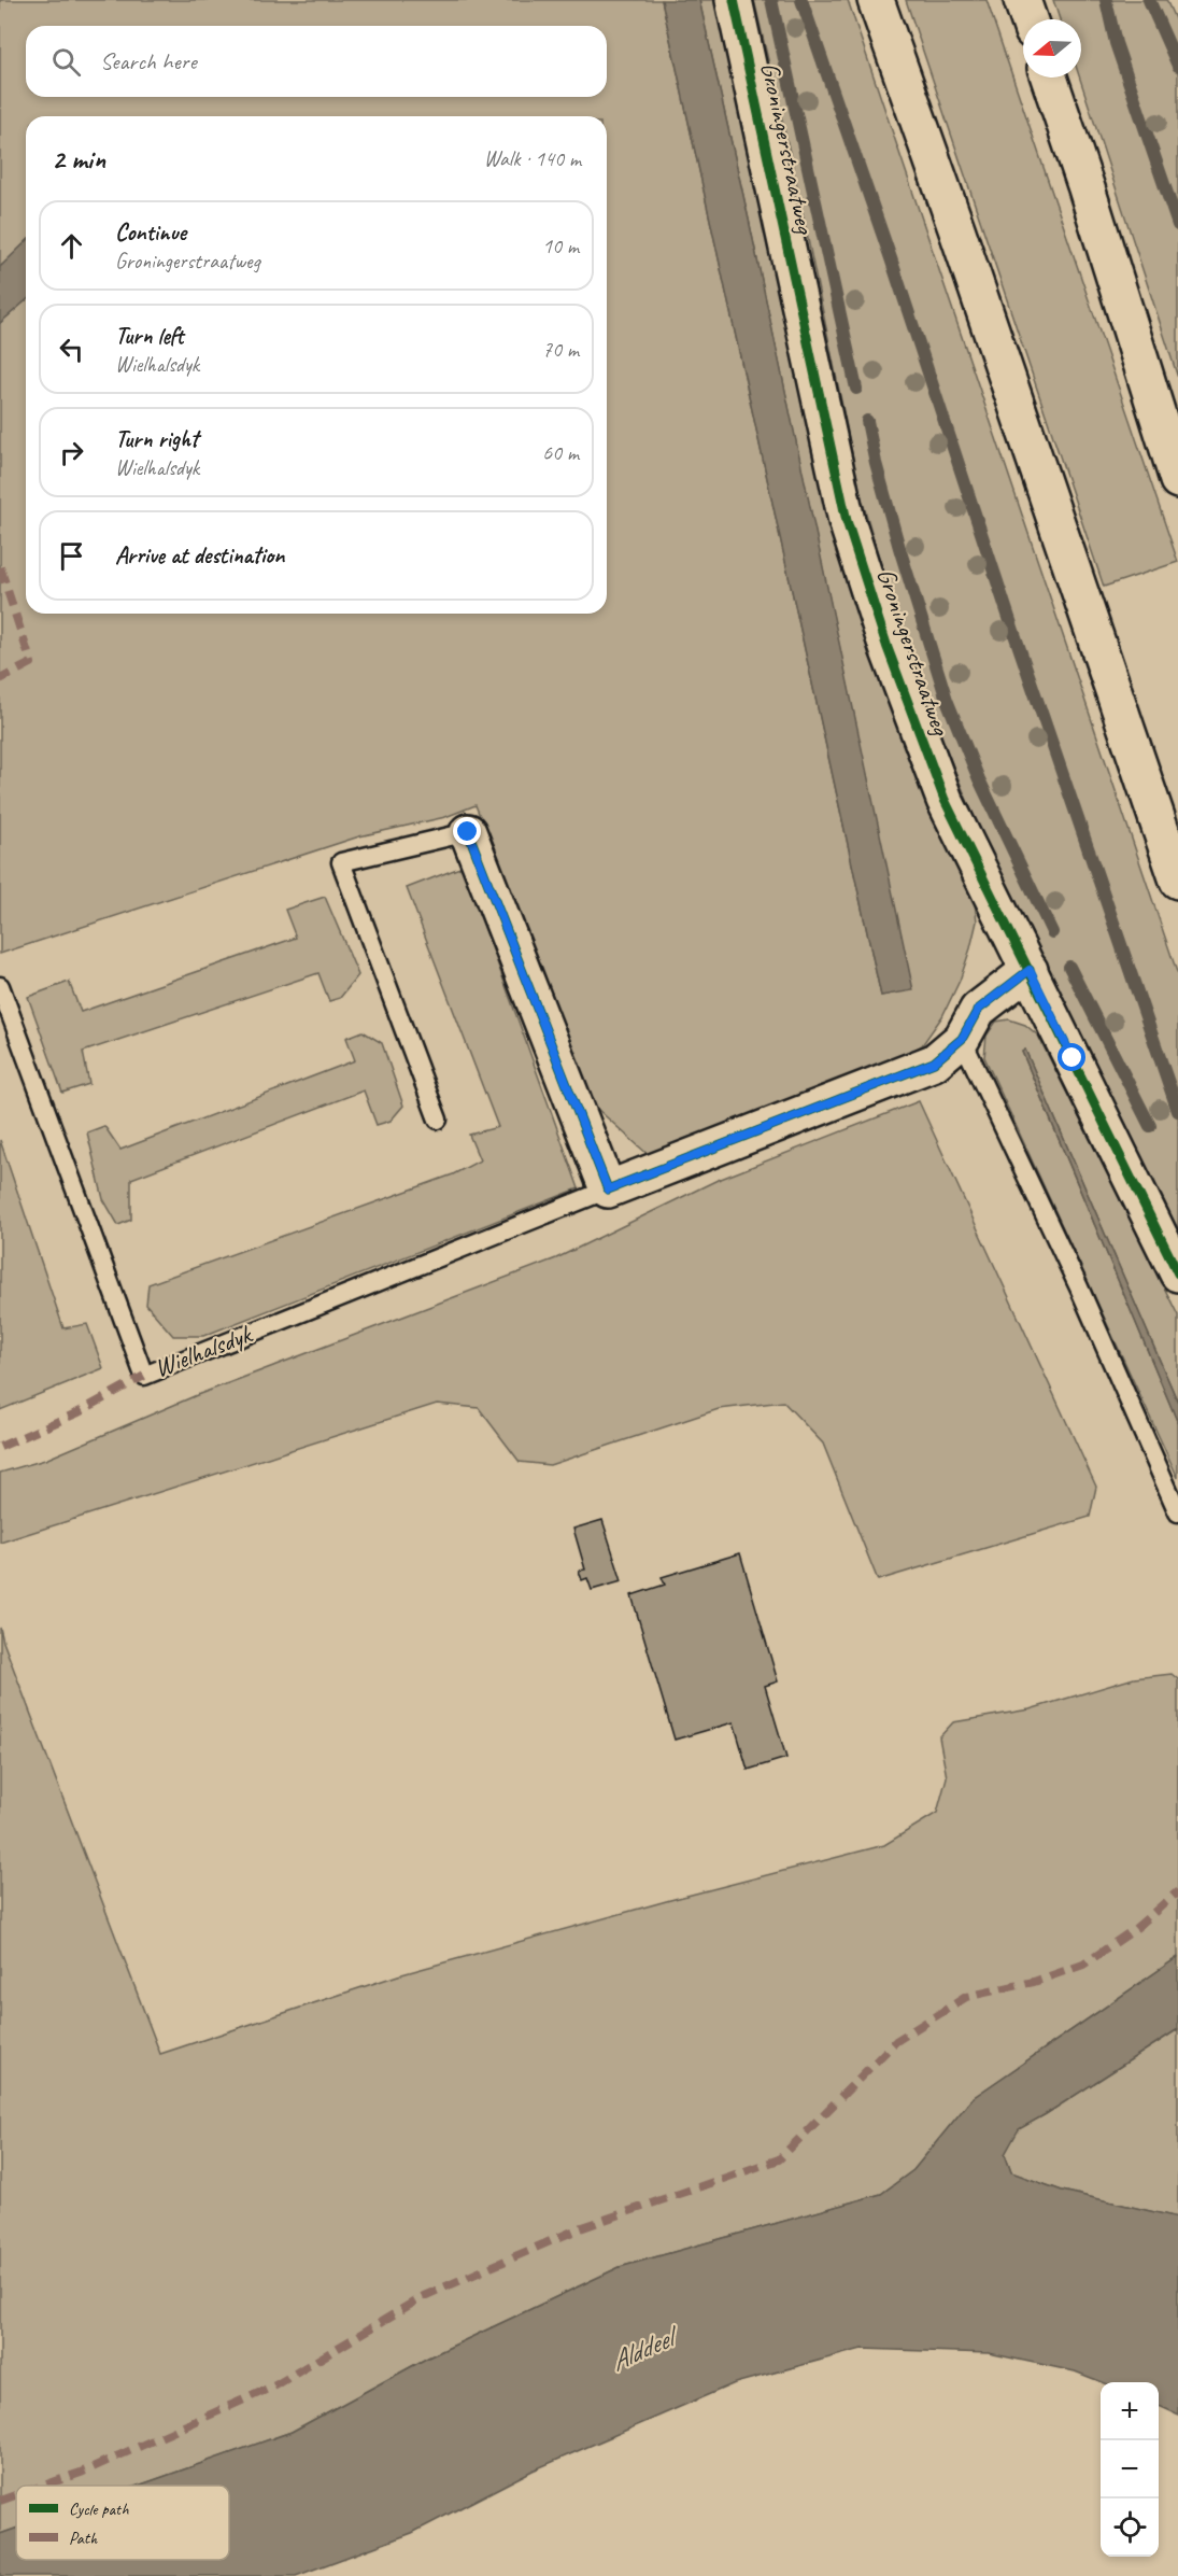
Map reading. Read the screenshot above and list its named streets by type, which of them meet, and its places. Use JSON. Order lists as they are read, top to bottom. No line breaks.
{"streets":{"main road":["Groningerstraatweg","Wielhalsdyk"]},"crossings":[["Groningerstraatweg","Wielhalsdyk"]],"water":["Alddeel"],"legend":["Cycle path","Path"],"north":"left","page":{"search":"Search here","heading":["2 min","Walk · 140 m"],"list":[["Continue","Groningerstraatweg","10 m"],["Turn left","Wielhalsdyk","70 m"],["Turn right","Wielhalsdyk","60 m"],"Arrive at destination"],"map_buttons":["+","−"]}}
